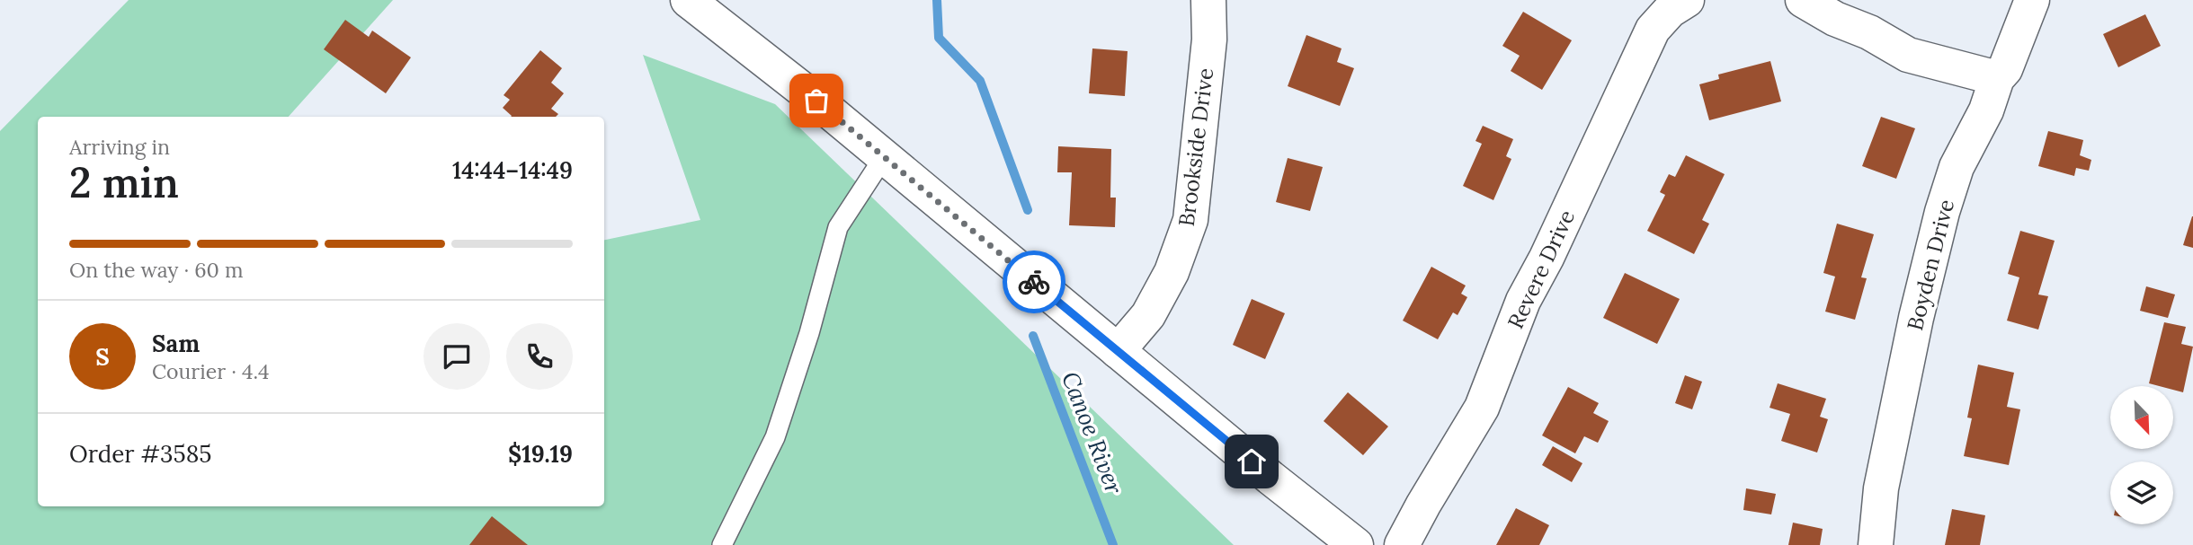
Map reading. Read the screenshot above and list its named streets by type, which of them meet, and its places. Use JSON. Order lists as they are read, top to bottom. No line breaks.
{"streets":{"street":["Brookside Drive","Boyden Drive","Revere Drive"]},"water":["Canoe River"],"north":"bottom right","page":{"heading":["2 min","Arriving in","14:44–14:49"],"panel":["Sam","Courier · 4.4","Order #3585","$19.19"],"bar":"On the way · 60 m","round":"S"}}
